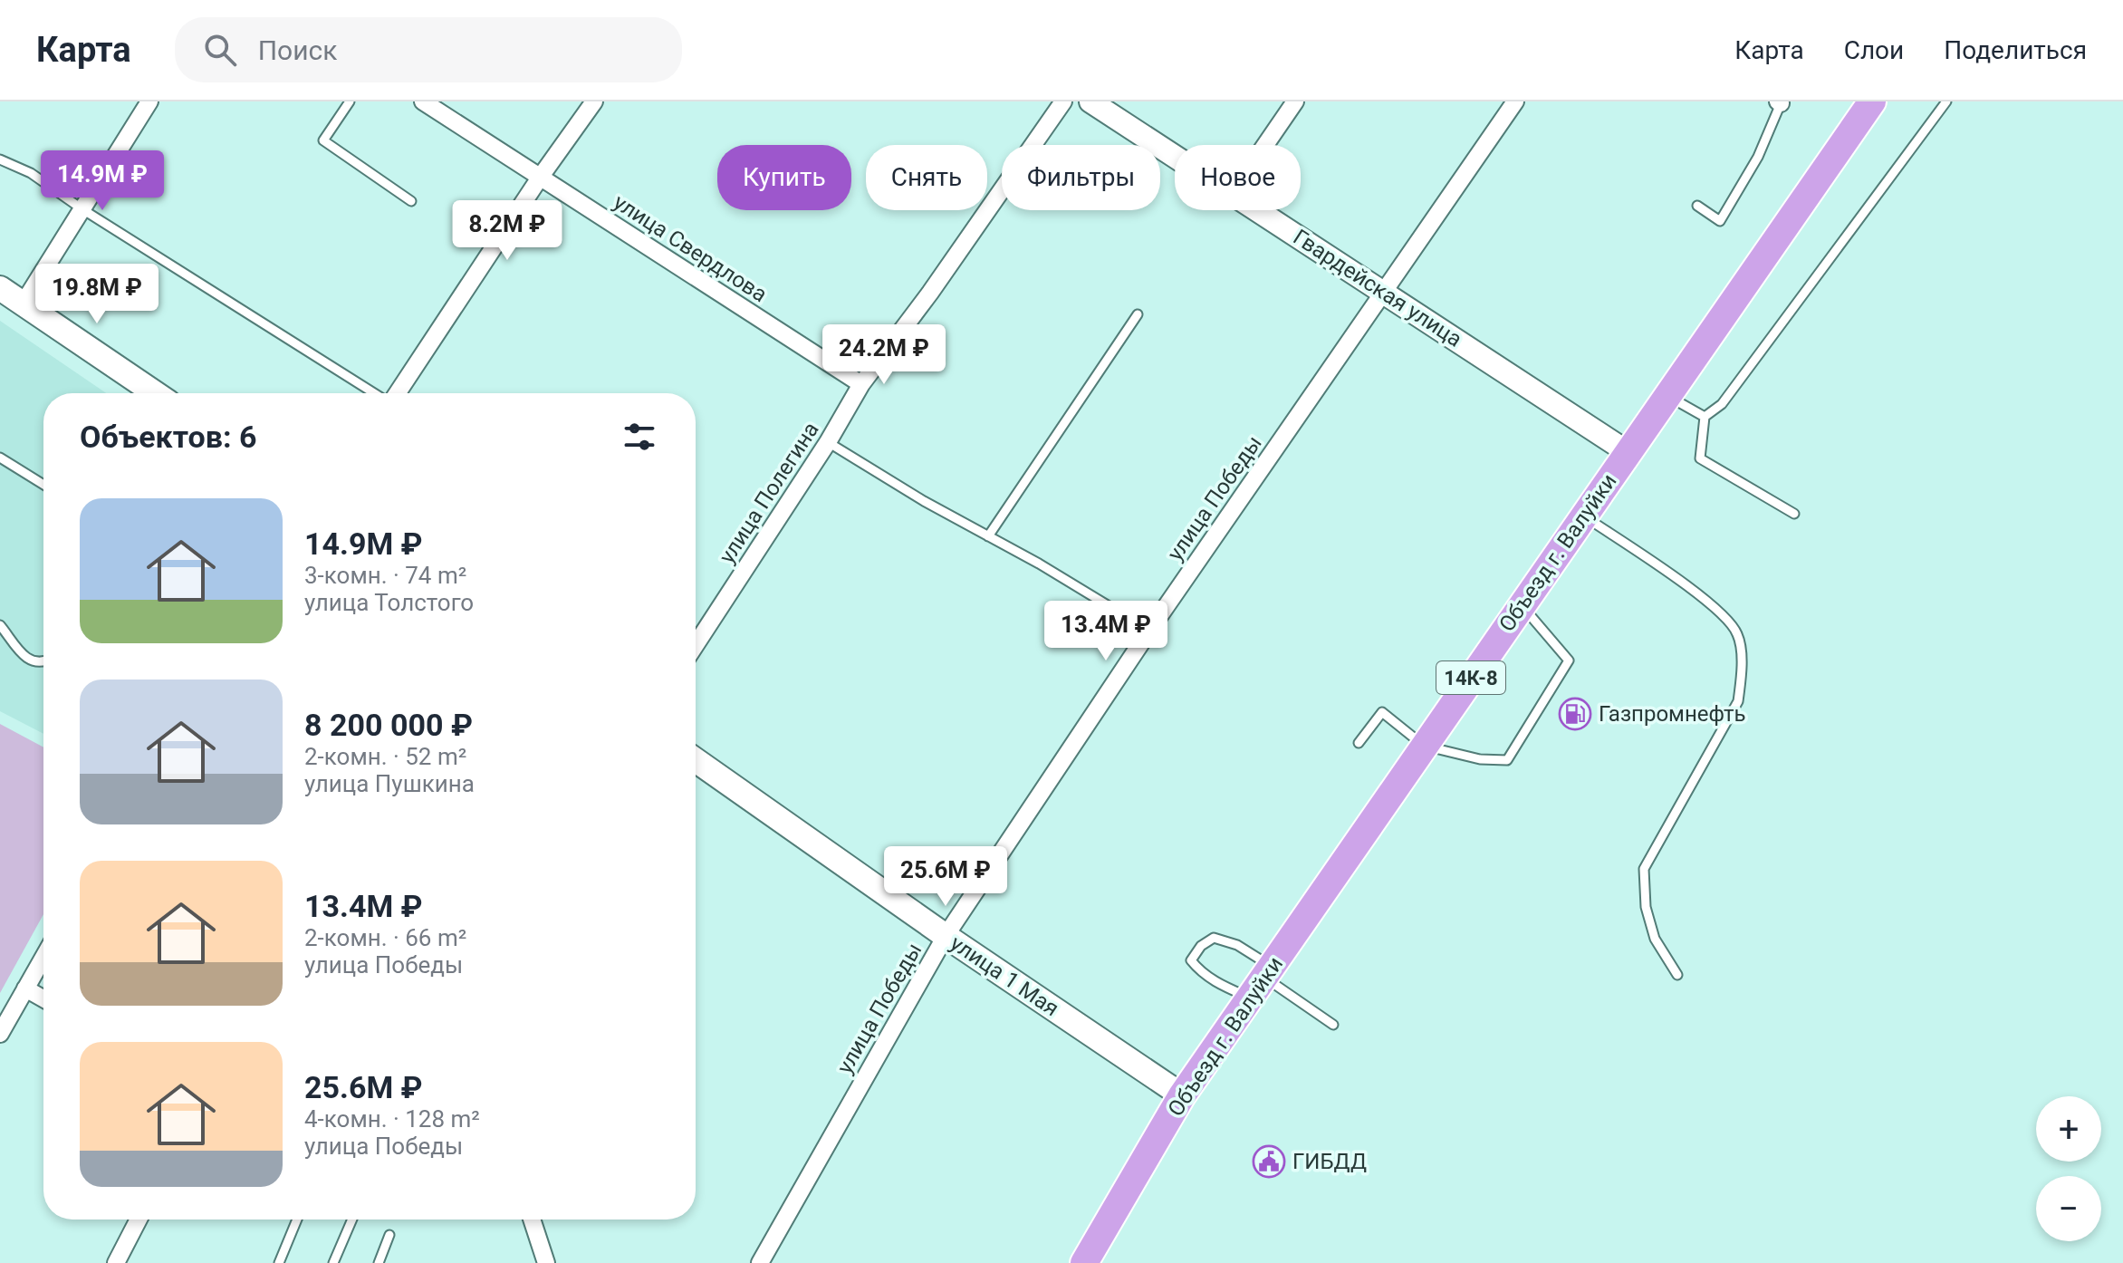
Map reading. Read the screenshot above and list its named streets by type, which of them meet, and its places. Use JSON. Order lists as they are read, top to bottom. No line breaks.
{"streets":{"main road":["Объезд г. Валуйки","14К-8","улица 1 Мая"],"street":["улица Свердлова","Гвардейская улица","улица Полегина","улица Победы"]},"crossings":[["улица Свердлова","улица Полегина"],["Гвардейская улица","улица Победы"],["Гвардейская улица","Объезд г. Валуйки"],["улица Победы","улица 1 Мая"],["Объезд г. Валуйки","улица 1 Мая"]],"places":{"fuel station":["Газпромнефть"],"public building":["ГИБДД"]},"page":{"header":"Карта","search":"Поиск","nav":["Карта","Слои","Поделиться"],"chip":["Купить","Снять","Фильтры","Новое"],"price":["14.9M ₽","8.2M ₽","19.8M ₽","24.2M ₽","13.4M ₽","25.6M ₽"],"heading":"Объектов: 6","list":[{"name":"14.9M ₽","note":"3-комн. · 74 m² · улица Толстого"},{"name":"8 200 000 ₽","note":"2-комн. · 52 m² · улица Пушкина"},{"name":"13.4M ₽","note":"2-комн. · 66 m² · улица Победы"},{"name":"25.6M ₽","note":"4-комн. · 128 m² · улица Победы"}],"map_buttons":["+","−"]}}
